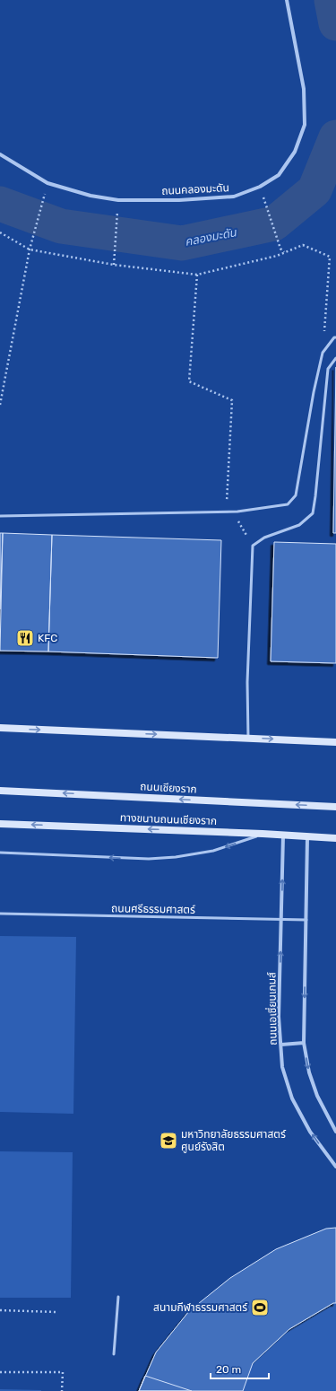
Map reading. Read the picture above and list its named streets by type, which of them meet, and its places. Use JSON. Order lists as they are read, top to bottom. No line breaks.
{"streets":{"main road":["ถนนเชียงราก","ทางขนานถนนเชียงราก"],"street":["ถนนคลองมะดัน","ถนนเอเซี่ยนเกมส์"],"lane":["ถนนศรีธรรมศาสตร์"]},"crossings":[["ทางขนานถนนเชียงราก","ถนนเอเซี่ยนเกมส์"],["ถนนศรีธรรมศาสตร์","ถนนเอเซี่ยนเกมส์"]],"one_way":["ทางขนานถนนเชียงราก"],"water":["คลองมะดัน"],"places":{"restaurant":["KFC"],"school or university":["มหาวิทยาลัยธรรมศาสตร์ ศูนย์รังสิต"],"sports":["สนามกีฬาธรรมศาสตร์"]},"scale_bar":"20 m"}
